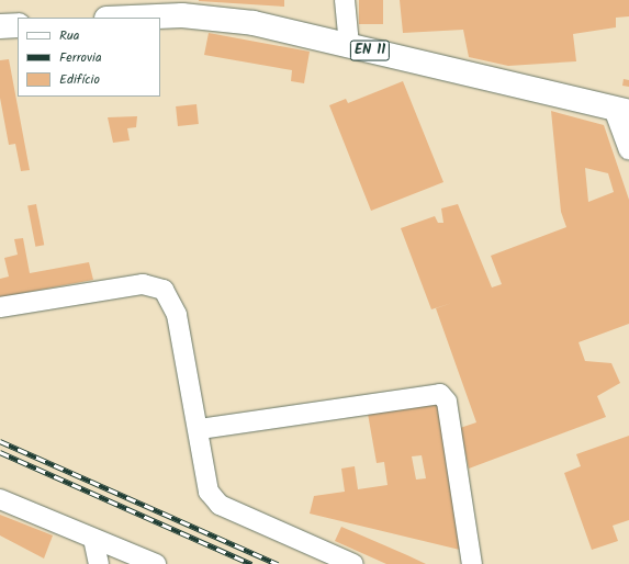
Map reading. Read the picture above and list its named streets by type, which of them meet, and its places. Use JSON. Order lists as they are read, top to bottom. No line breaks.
{"streets":{"main road":["EN 11"]},"legend":["Rua","Ferrovia","Edifício"]}
